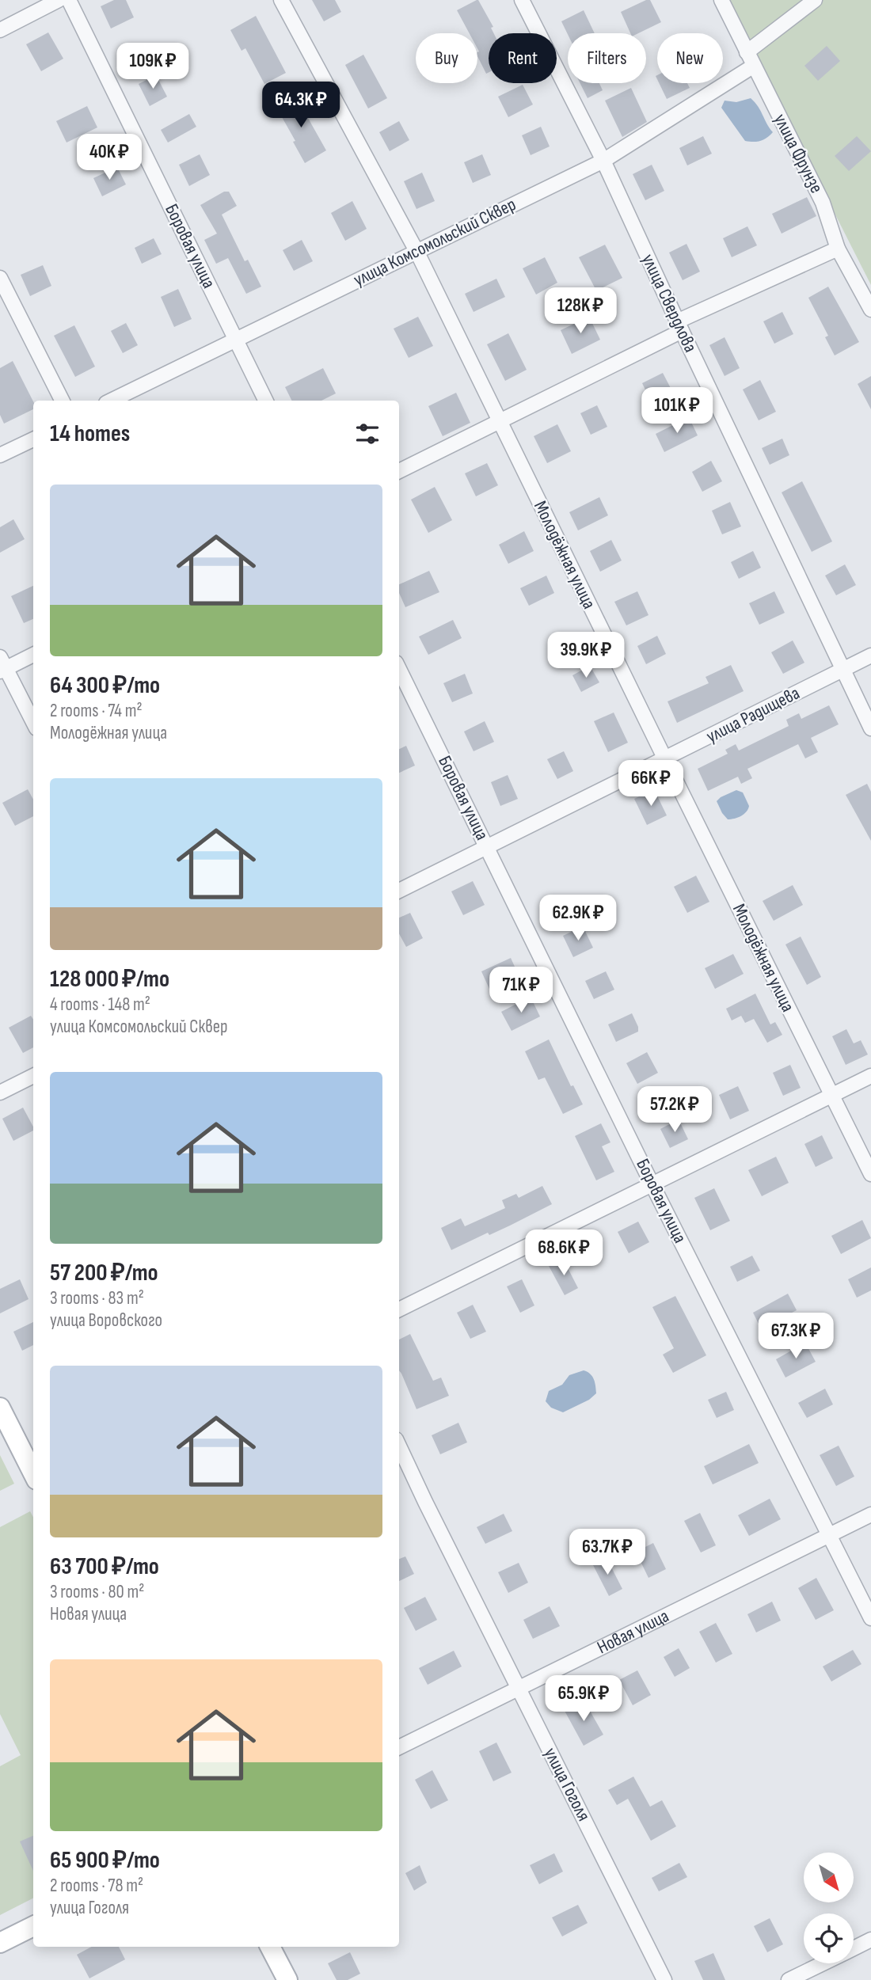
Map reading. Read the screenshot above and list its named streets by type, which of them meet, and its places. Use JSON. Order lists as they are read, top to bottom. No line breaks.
{"streets":{"street":["улица Фрунзе","улица Комсомольский Сквер","Боровая улица","улица Свердлова","Молодёжная улица","улица Радищева","Новая улица","улица Гоголя"]},"crossings":[["улица Фрунзе","улица Комсомольский Сквер"],["улица Комсомольский Сквер","Боровая улица"],["улица Комсомольский Сквер","улица Свердлова"],["улица Комсомольский Сквер","Молодёжная улица"],["Боровая улица","улица Радищева"],["Боровая улица","Новая улица"],["улица Свердлова","улица Радищева"],["Молодёжная улица","улица Радищева"],["Новая улица","улица Гоголя"]],"north":"bottom right","page":{"chip":["Buy","Rent","Filters","New"],"price":["109K ₽","64.3K ₽","40K ₽","128K ₽","101K ₽","39.9K ₽","66K ₽","62.9K ₽","71K ₽","57.2K ₽","68.6K ₽","67.3K ₽","63.7K ₽","65.9K ₽"],"heading":"14 homes","list":[{"name":"64 300 ₽/mo","note":"2 rooms · 74 m² · Молодёжная улица"},{"name":"128 000 ₽/mo","note":"4 rooms · 148 m² · улица Комсомольский Сквер"},{"name":"57 200 ₽/mo","note":"3 rooms · 83 m² · улица Воровского"},{"name":"63 700 ₽/mo","note":"3 rooms · 80 m² · Новая улица"},{"name":"65 900 ₽/mo","note":"2 rooms · 78 m² · улица Гоголя"}]}}
